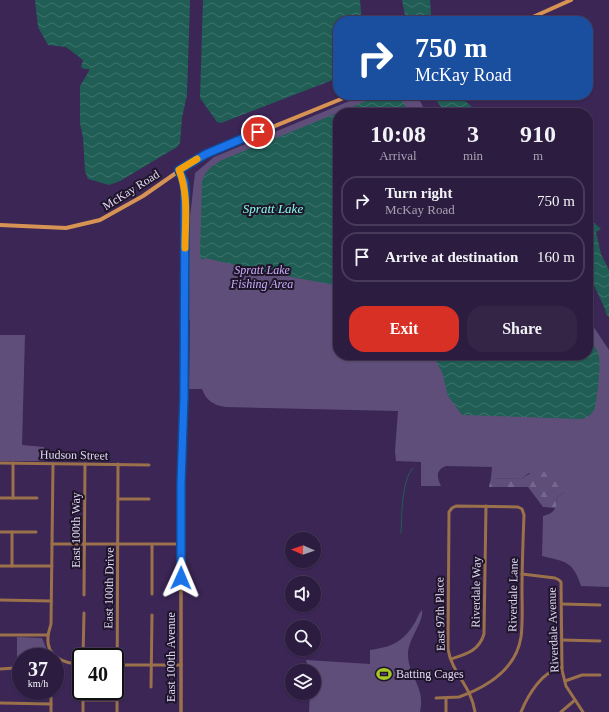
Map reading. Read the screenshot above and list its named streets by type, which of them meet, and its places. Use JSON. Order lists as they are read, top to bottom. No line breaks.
{"streets":{"main road":["McKay Road"],"street":["Hudson Street","East 100th Way","East 100th Drive","Riverdale Way","Riverdale Lane","East 97th Place","Riverdale Avenue","East 100th Avenue"]},"crossings":[["McKay Road","East 100th Avenue"],["Hudson Street","East 100th Way"],["Hudson Street","East 100th Drive"],["Riverdale Way","Riverdale Lane"],["Riverdale Way","East 97th Place"],["Riverdale Lane","East 97th Place"],["Riverdale Lane","Riverdale Avenue"]],"water":["Spratt Lake"],"parks":["Spratt Lake Fishing Area"],"places":{"sports":["Batting Cages"]},"north":"left","page":{"turn":["750 m","McKay Road"],"eta":["10:08","Arrival","3","min","910","m"],"list":[{"name":"Turn right","note":"McKay Road","value":"750 m"},{"name":"Arrive at destination","value":"160 m"}],"buttons":["Exit","Share"],"speed":"37 km/h","limit":"40"}}
